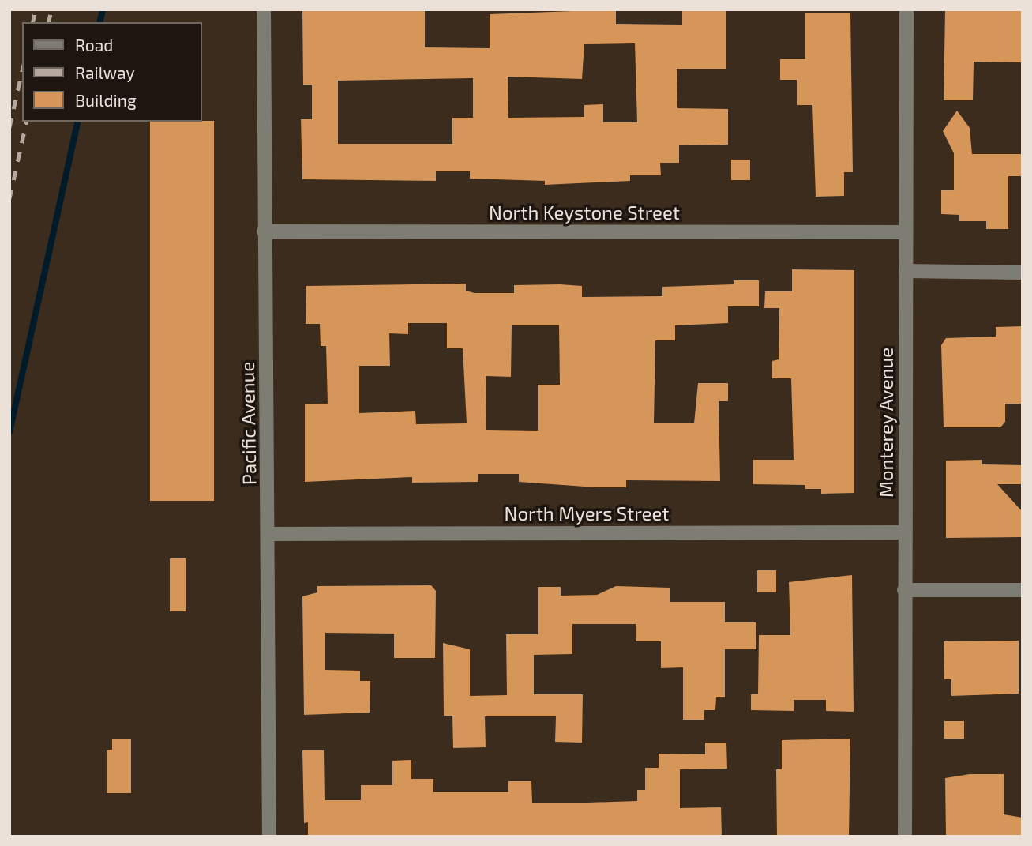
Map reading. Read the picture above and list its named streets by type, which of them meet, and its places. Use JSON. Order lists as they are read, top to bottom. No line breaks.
{"streets":{"street":["North Keystone Street","Monterey Avenue","Pacific Avenue","North Myers Street"]},"crossings":[["North Keystone Street","Monterey Avenue"],["North Keystone Street","Pacific Avenue"],["Monterey Avenue","North Myers Street"],["Pacific Avenue","North Myers Street"]],"legend":["Road","Railway","Building"]}
